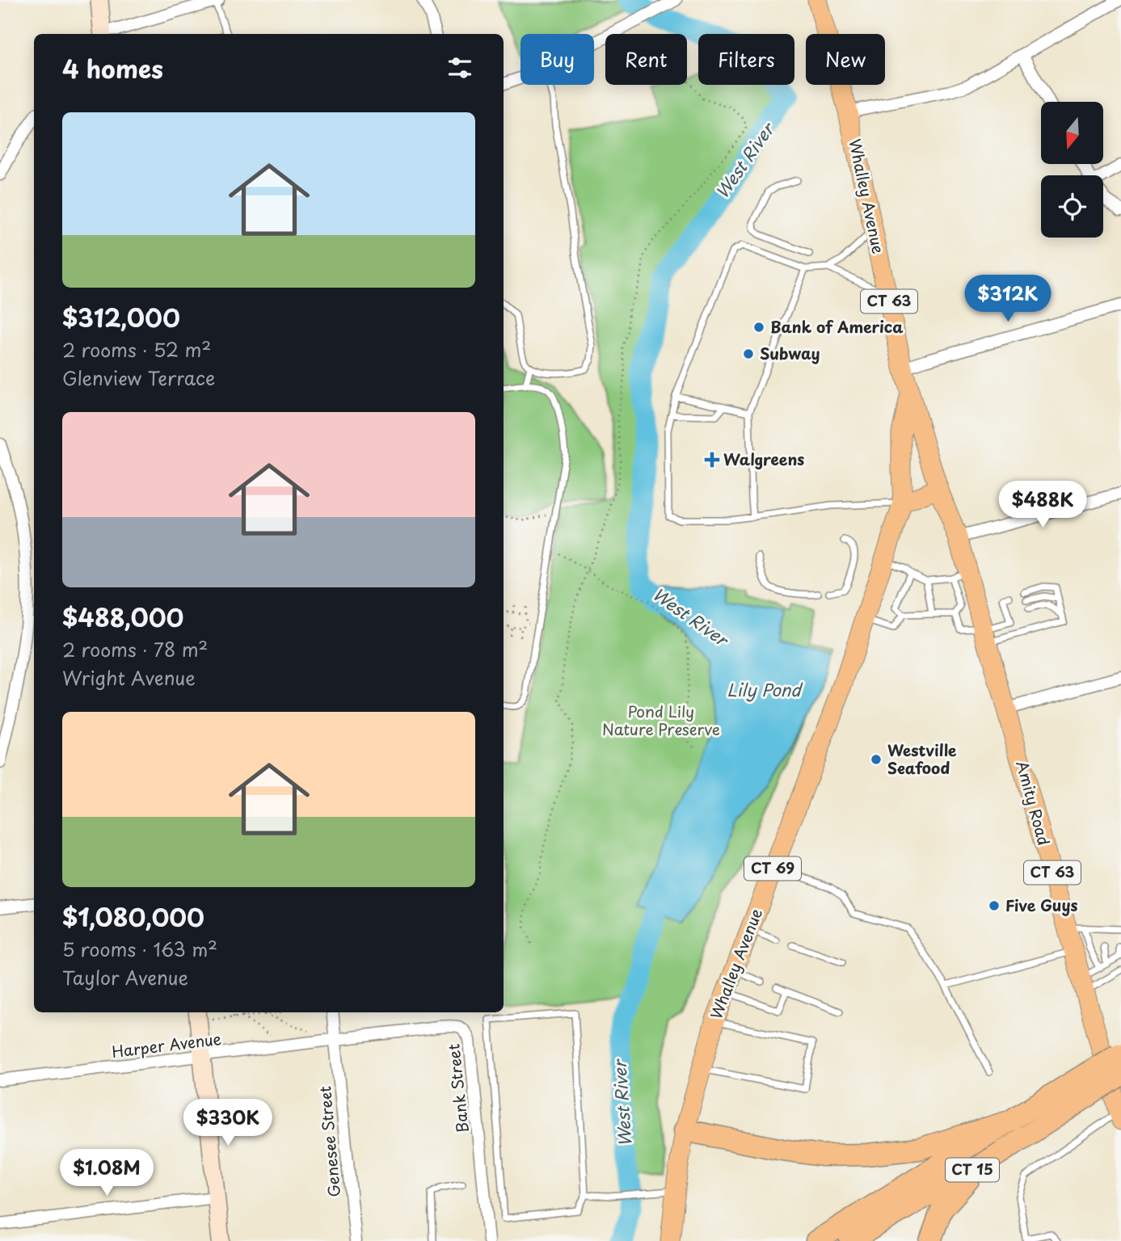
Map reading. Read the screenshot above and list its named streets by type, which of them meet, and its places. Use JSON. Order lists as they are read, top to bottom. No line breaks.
{"streets":{"highway":["CT 15"],"main road":["Whalley Avenue","CT 63","Amity Road","CT 69"],"street":["Harper Avenue","Bank Street","Genesee Street"]},"crossings":[["Whalley Avenue","Amity Road"],["Harper Avenue","Bank Street"],["Harper Avenue","Genesee Street"],["Bank Street","Genesee Street"]],"water":["West River","Lily Pond"],"parks":["Pond Lily Nature Preserve"],"places":{"other":["Bank of America","Subway","Westville Seafood","Five Guys"],"health":["Walgreens"]},"north":"bottom","page":{"chip":["Buy","Rent","Filters","New"],"heading":"4 homes","list":[{"name":"$312,000","note":"2 rooms · 52 m² · Glenview Terrace"},{"name":"$488,000","note":"2 rooms · 78 m² · Wright Avenue"},{"name":"$1,080,000","note":"5 rooms · 163 m² · Taylor Avenue"}],"price":["$312K","$488K","$330K","$1.08M"]}}
